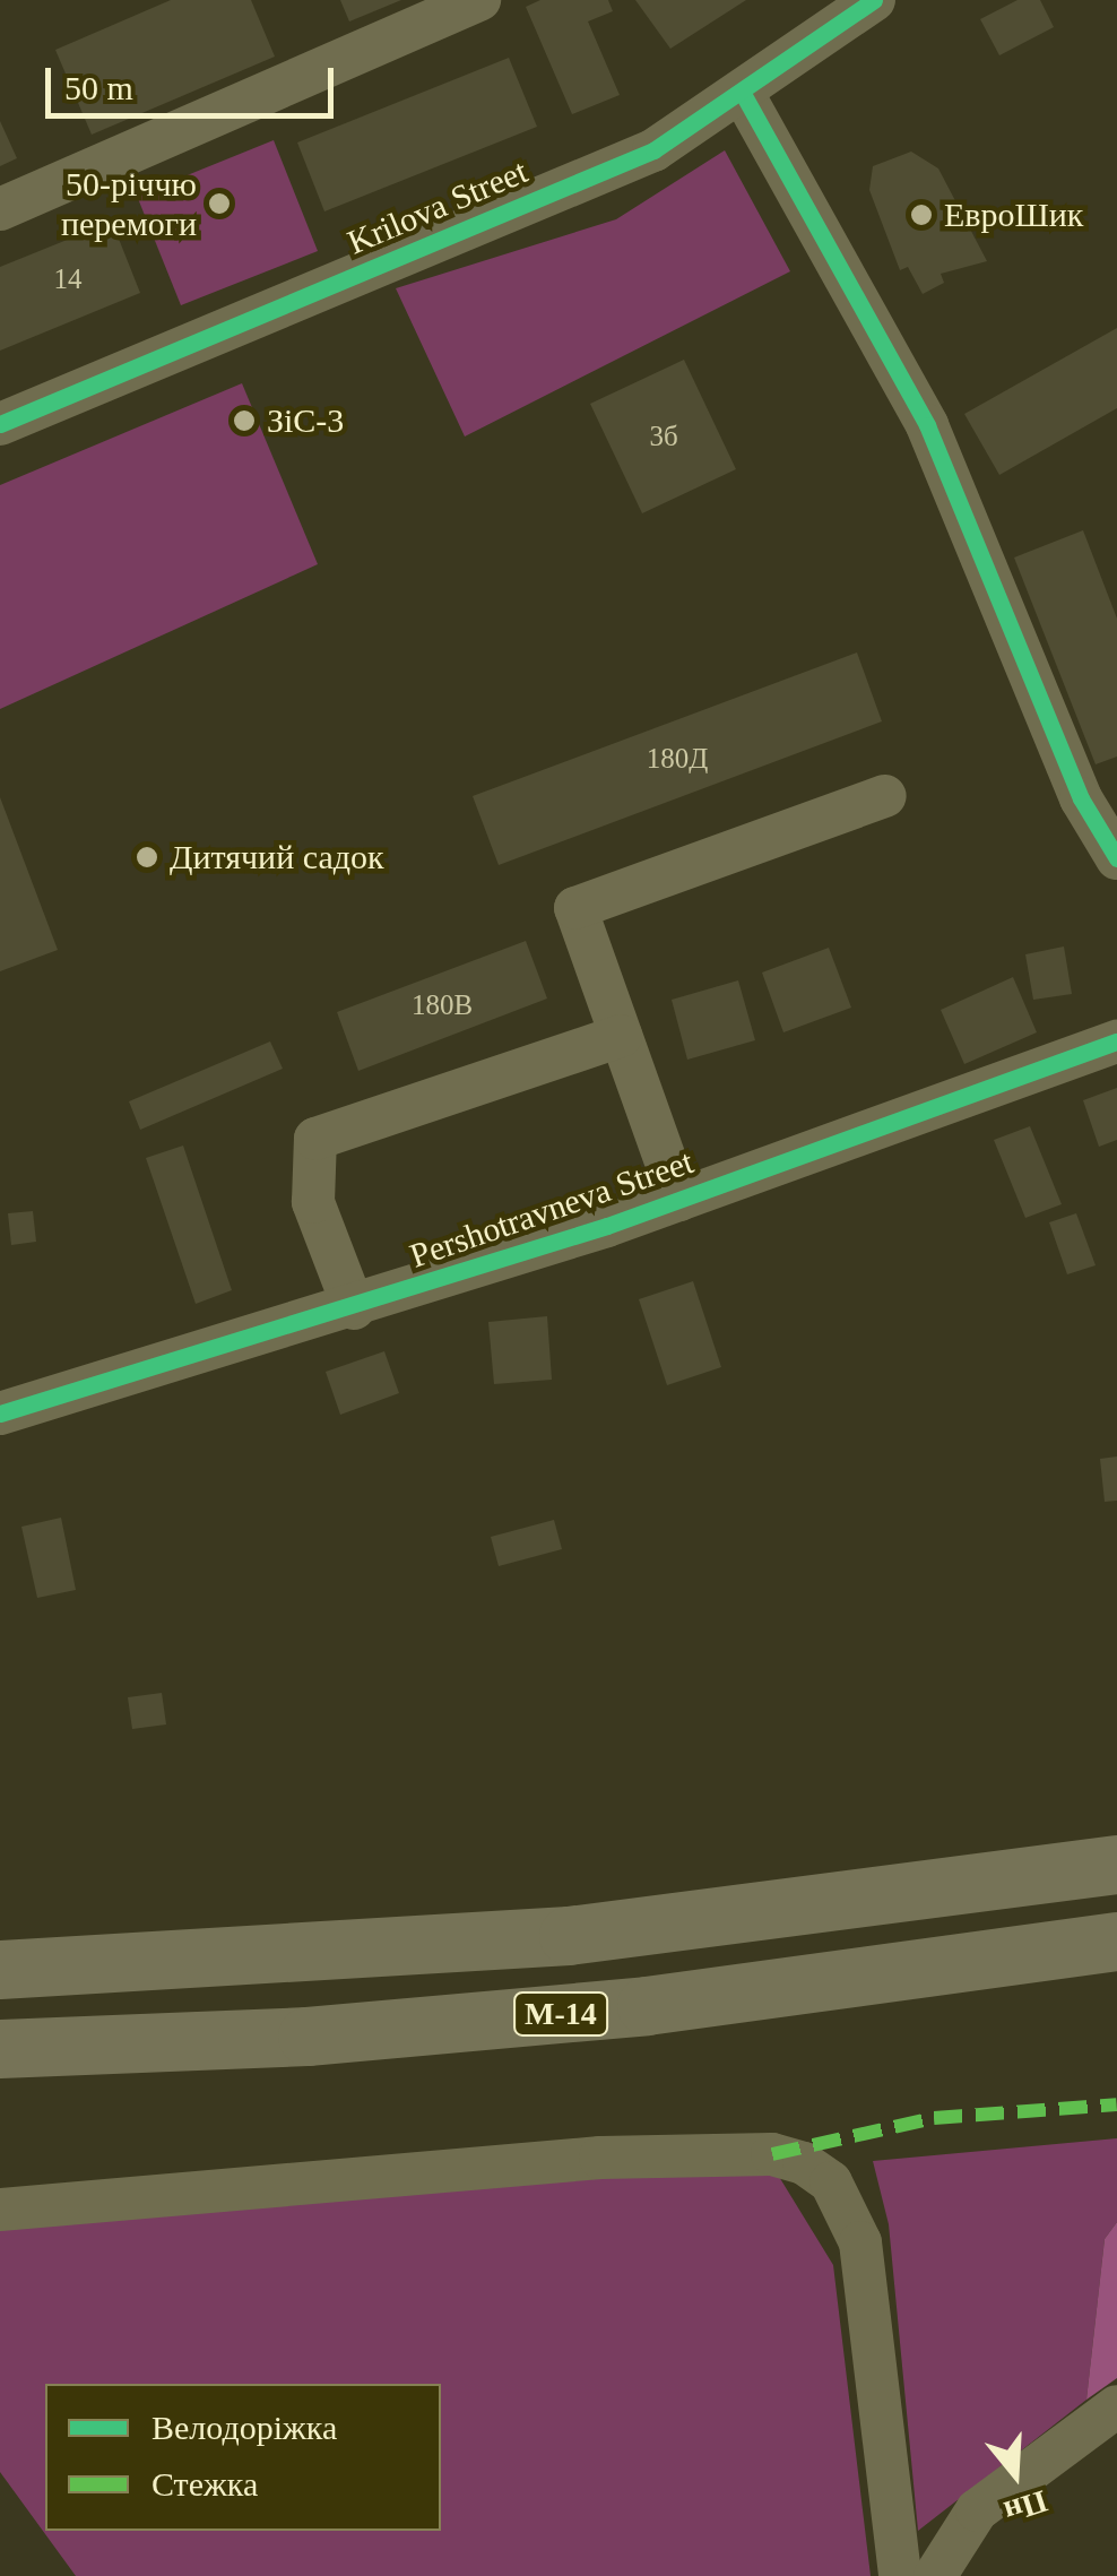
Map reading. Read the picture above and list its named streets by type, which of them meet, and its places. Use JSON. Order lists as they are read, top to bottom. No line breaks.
{"streets":{"highway":["М-14"],"street":["Krilova Street","Pershotravneva Street"]},"places":["50-річчю перемоги","ЕвроШик","ЗіС-3","Дитячий садок"],"house_numbers":["14","3б","180Д","180В"],"legend":["Велодоріжка","Стежка"],"scale_bar":"50 m","north":"bottom"}
